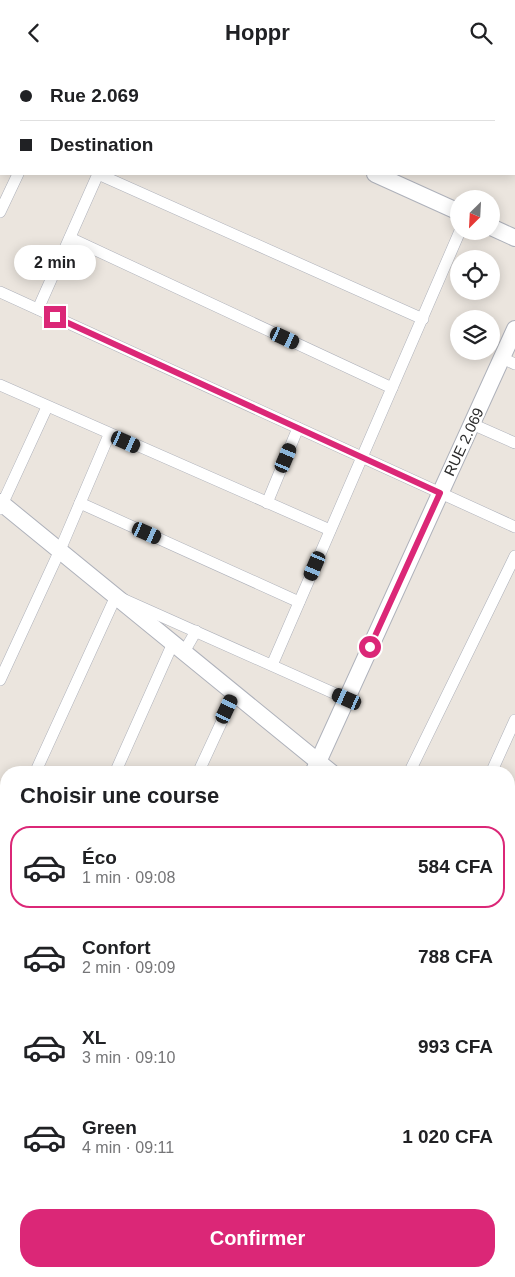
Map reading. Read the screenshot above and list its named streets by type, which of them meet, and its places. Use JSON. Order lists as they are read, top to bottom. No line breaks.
{"streets":{"street":["RUE 2.069"]},"north":"bottom left","page":{"header":"Hoppr","banner":["Rue 2.069","Destination"],"bubble":"2 min","heading":"Choisir une course","list":[{"name":"Éco","note":"1 min · 09:08","value":"584 CFA"},{"name":"Confort","note":"2 min · 09:09","value":"788 CFA"},{"name":"XL","note":"3 min · 09:10","value":"993 CFA"},{"name":"Green","note":"4 min · 09:11","value":"1 020 CFA"}],"buttons":"Confirmer"}}
